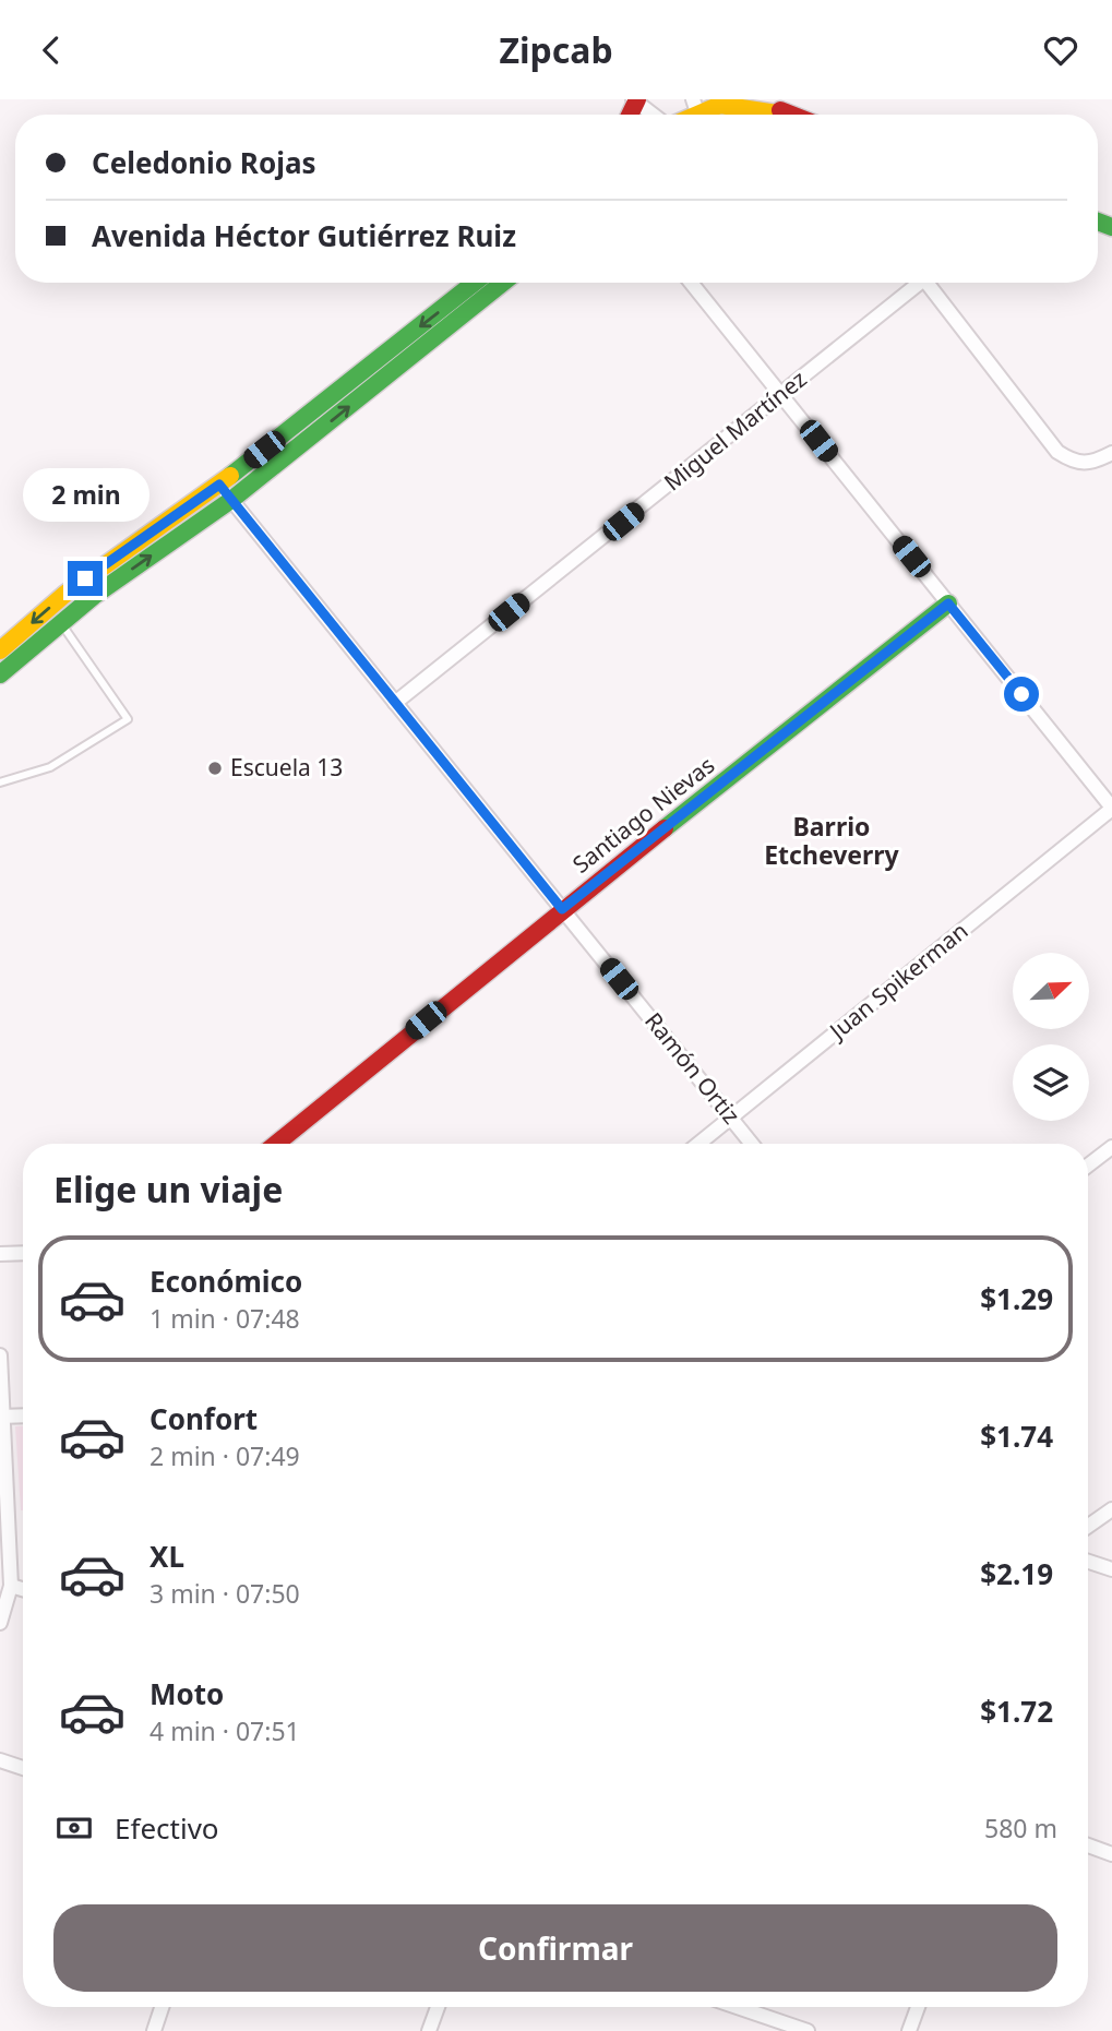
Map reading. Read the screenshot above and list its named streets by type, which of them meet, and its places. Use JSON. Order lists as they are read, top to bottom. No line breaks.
{"streets":{"street":["Miguel Martínez","Santiago Nievas","Juan Spikerman","Ramón Ortiz"]},"crossings":[["Miguel Martínez","Ramón Ortiz"],["Santiago Nievas","Ramón Ortiz"],["Juan Spikerman","Ramón Ortiz"]],"districts":["Barrio Etcheverry"],"places":["Escuela 13"],"north":"top right","page":{"header":"Zipcab","banner":["Celedonio Rojas","Avenida Héctor Gutiérrez Ruiz"],"bubble":"2 min","heading":"Elige un viaje","list":[{"name":"Económico","note":"1 min · 07:48","value":"$1.29"},{"name":"Confort","note":"2 min · 07:49","value":"$1.74"},{"name":"XL","note":"3 min · 07:50","value":"$2.19"},{"name":"Moto","note":"4 min · 07:51","value":"$1.72"}],"pay":["Efectivo","580 m"],"buttons":"Confirmar"}}
